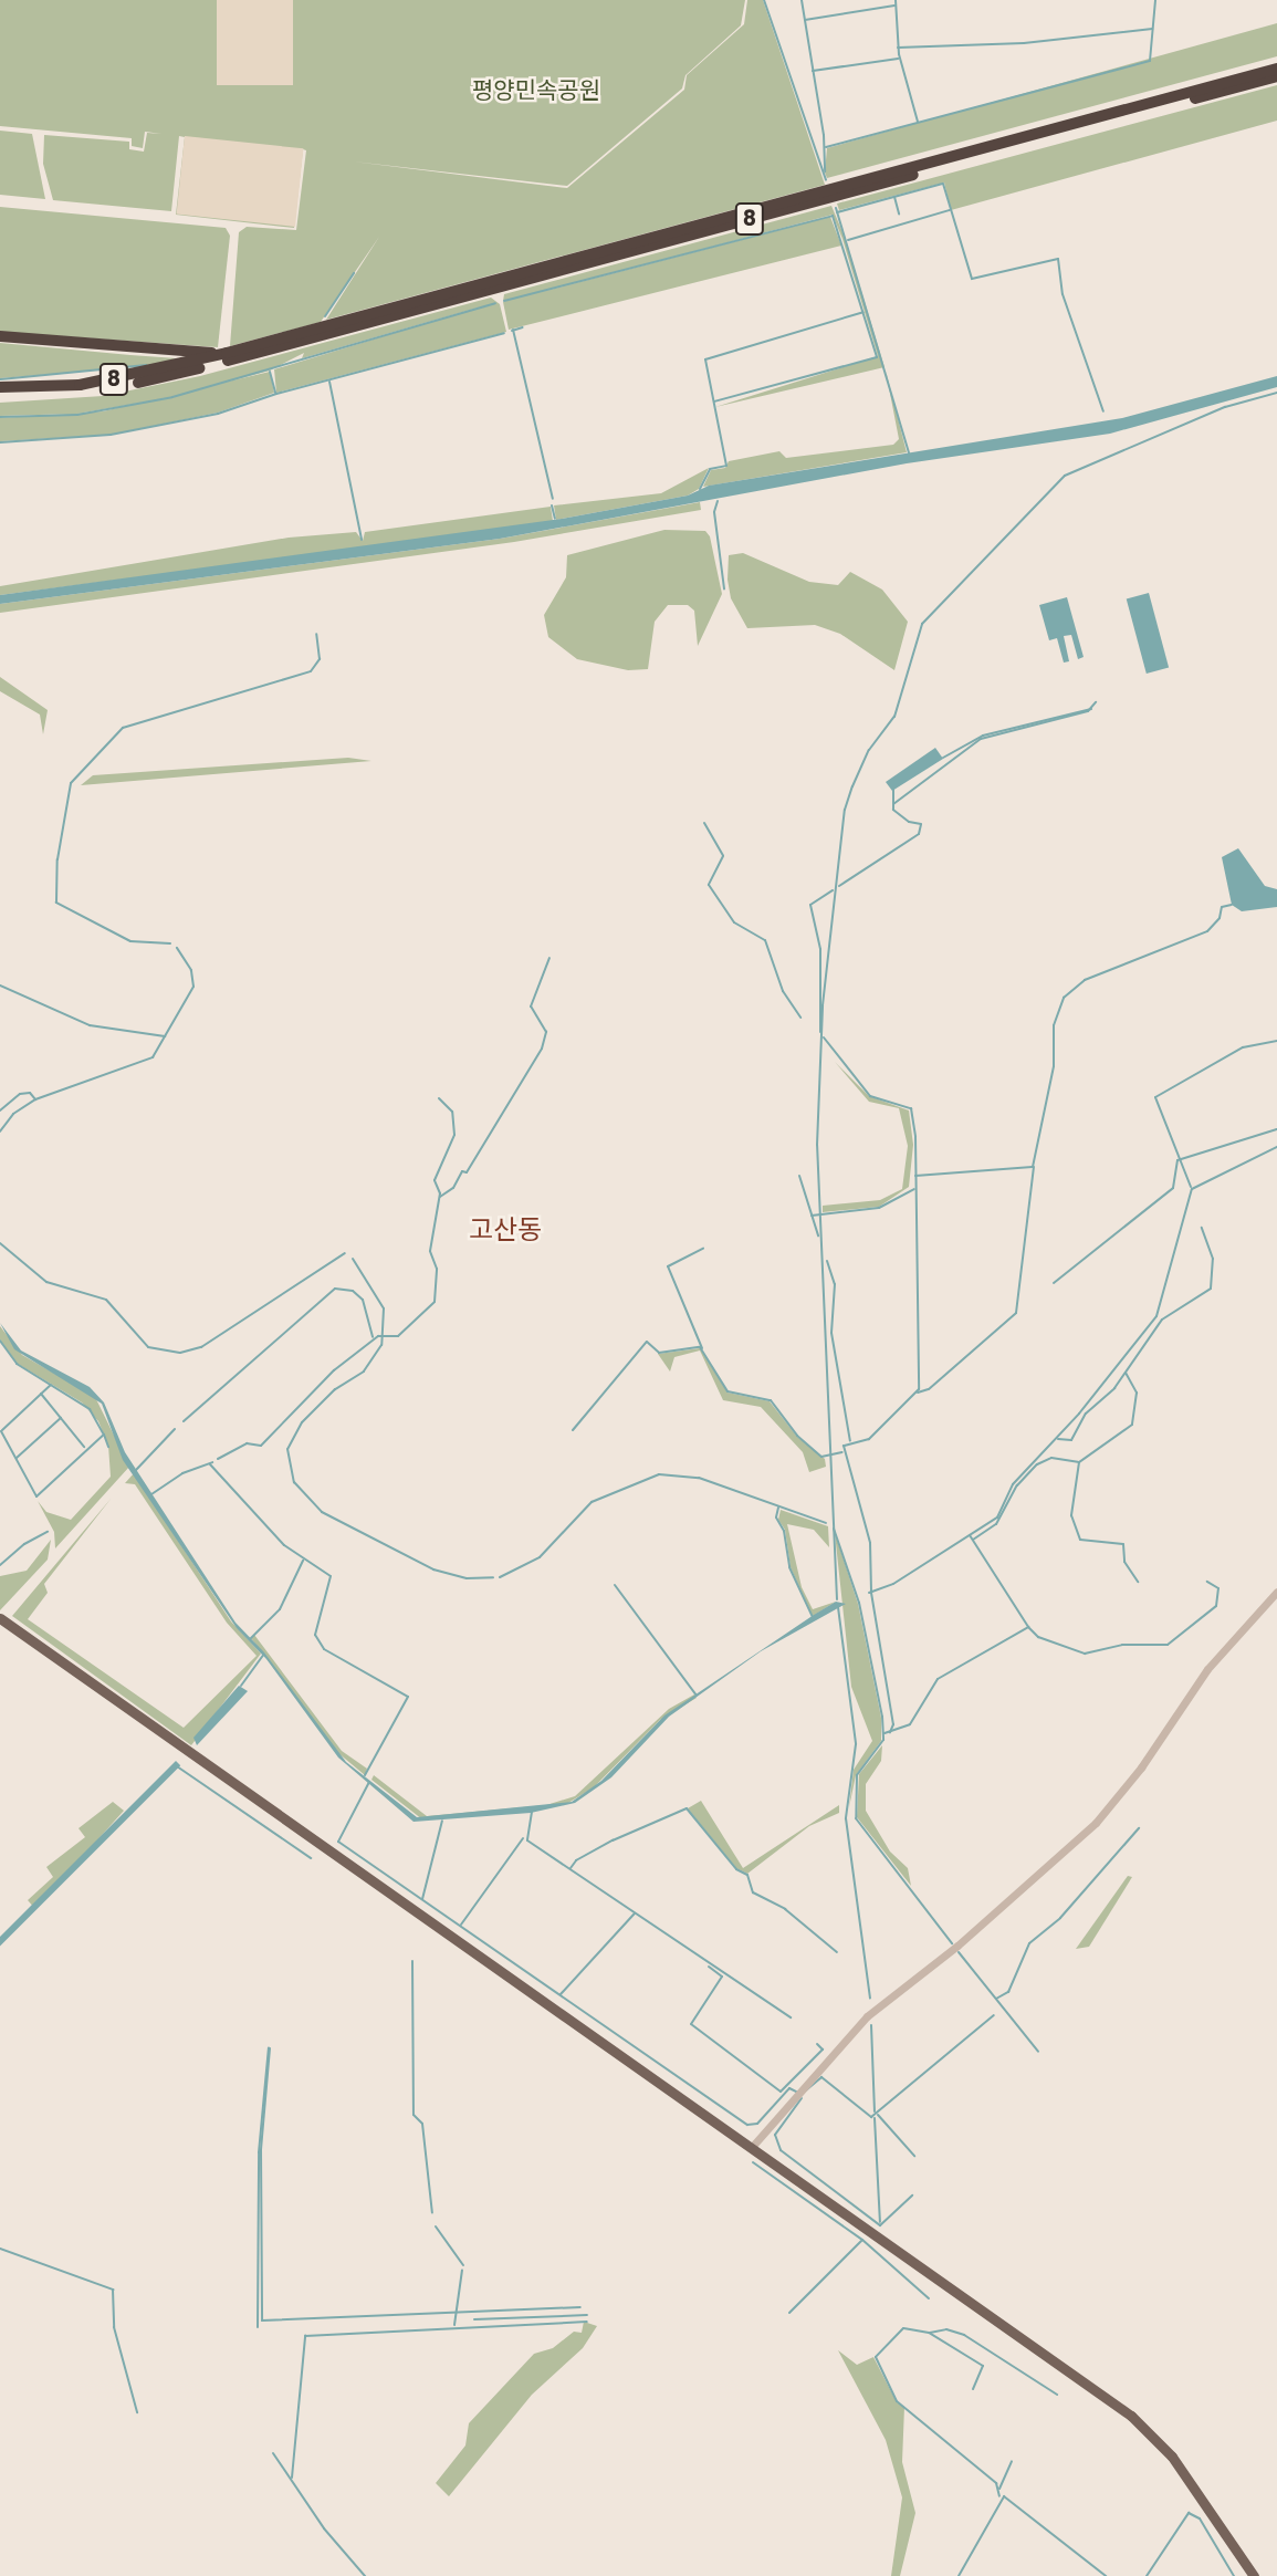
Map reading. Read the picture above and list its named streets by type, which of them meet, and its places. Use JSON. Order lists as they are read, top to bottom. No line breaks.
{"streets":{"highway":["8"]},"districts":["고산동"],"parks":["평양민속공원"]}
